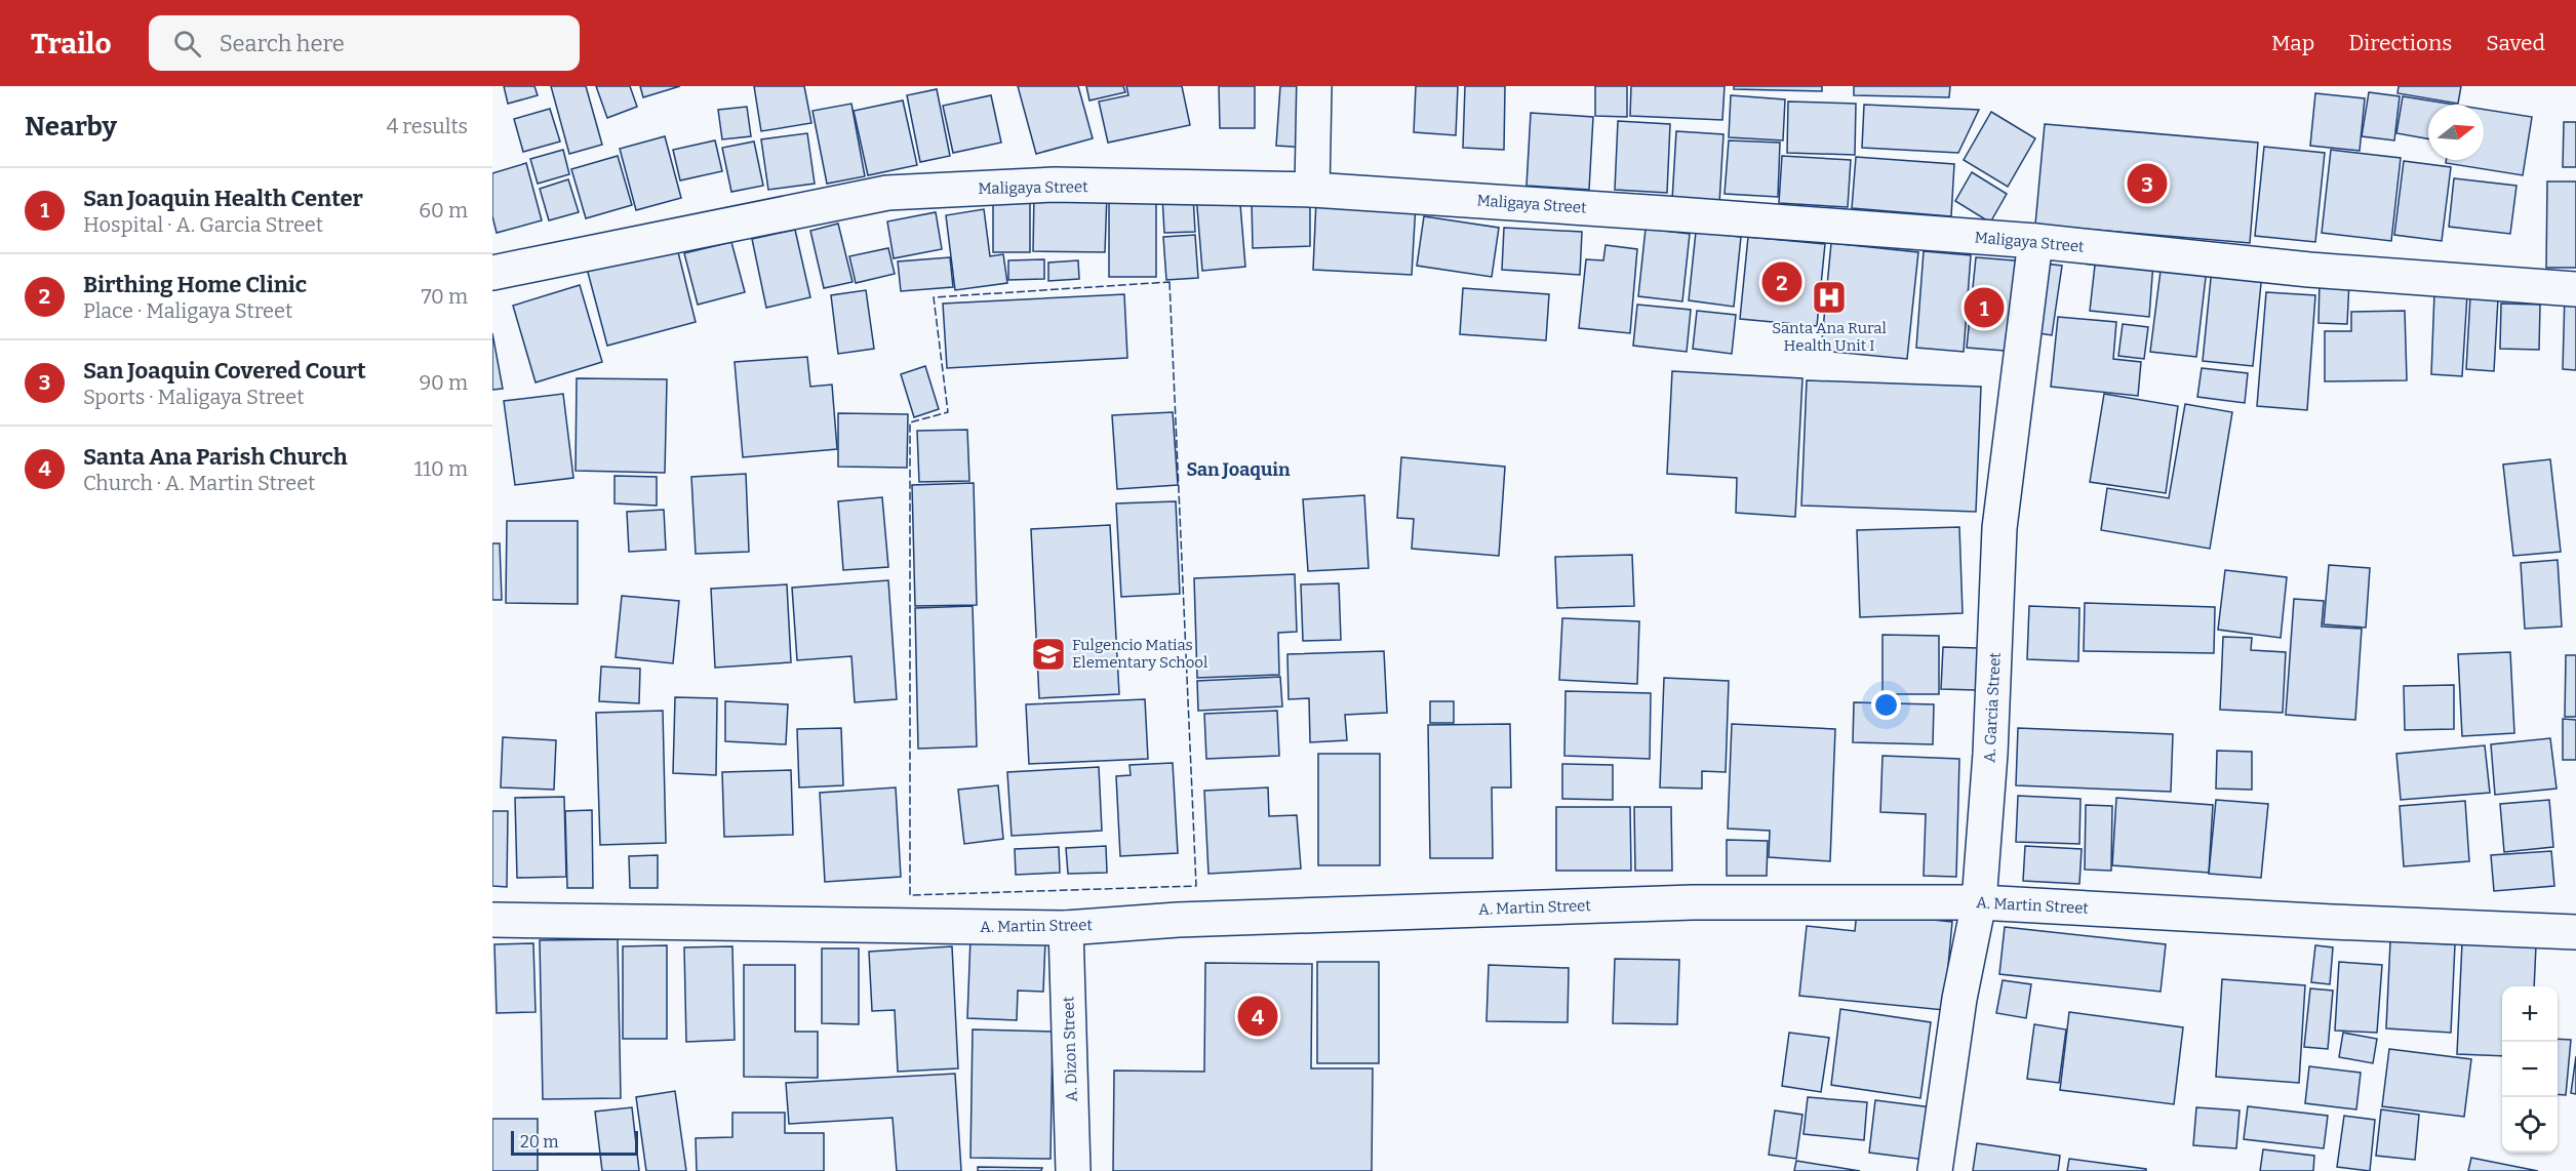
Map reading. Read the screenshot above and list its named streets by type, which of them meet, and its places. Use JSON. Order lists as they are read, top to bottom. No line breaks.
{"streets":{"street":["Maligaya Street","A. Garcia Street","A. Martin Street","A. Dizon Street"]},"crossings":[["Maligaya Street","A. Garcia Street"],["A. Garcia Street","A. Martin Street"],["A. Martin Street","A. Dizon Street"]],"districts":["San Joaquin"],"places":{"hospital":["Santa Ana Rural Health Unit I"],"school or university":["Fulgencio Matias Elementary School"]},"scale_bar":"20 m","north":"right","page":{"header":"Trailo","search":"Search here","nav":["Map","Directions","Saved"],"heading":["Nearby","4 results"],"pins":["3","2","1","4"],"list":[{"mark":"1","name":"San Joaquin Health Center","note":"Hospital · A. Garcia Street","value":"60 m"},{"mark":"2","name":"Birthing Home Clinic","note":"Place · Maligaya Street","value":"70 m"},{"mark":"3","name":"San Joaquin Covered Court","note":"Sports · Maligaya Street","value":"90 m"},{"mark":"4","name":"Santa Ana Parish Church","note":"Church · A. Martin Street","value":"110 m"}],"map_buttons":["+","−"],"scale":"20 m"}}
